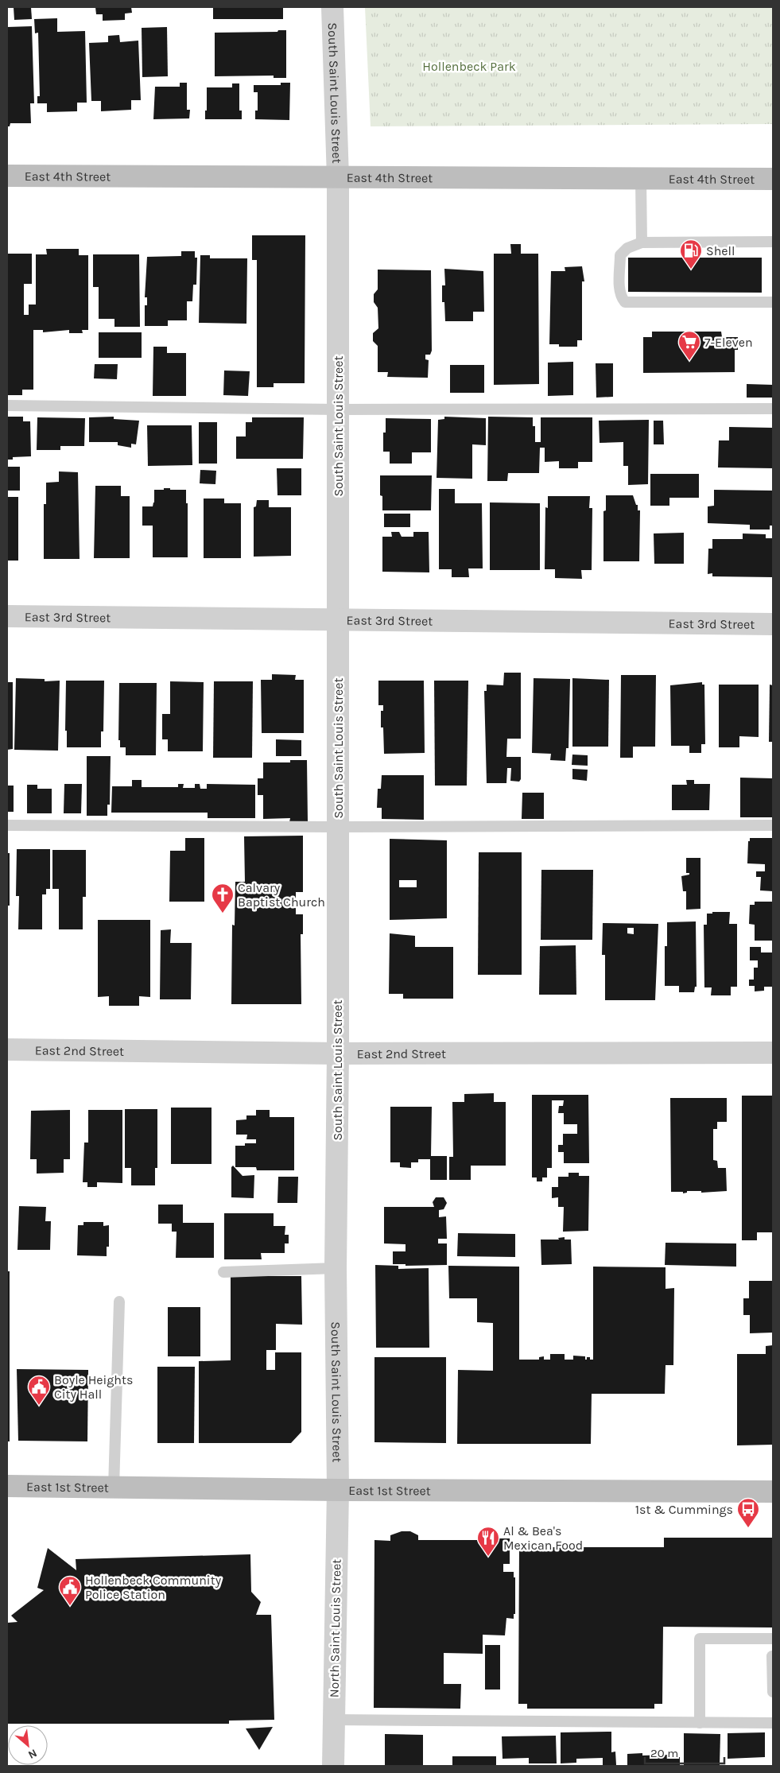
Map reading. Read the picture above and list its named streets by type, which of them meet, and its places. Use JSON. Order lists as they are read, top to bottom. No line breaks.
{"streets":{"main road":["East 4th Street","East 1st Street"],"street":["South Saint Louis Street","East 3rd Street","East 2nd Street","North Saint Louis Street"]},"crossings":[["South Saint Louis Street","East 4th Street"],["South Saint Louis Street","East 3rd Street"],["South Saint Louis Street","East 2nd Street"],["South Saint Louis Street","East 1st Street"],["South Saint Louis Street","North Saint Louis Street"],["East 1st Street","North Saint Louis Street"]],"parks":["Hollenbeck Park"],"places":{"fuel station":["Shell"],"supermarket":["7-Eleven"],"church":["Calvary Baptist Church"],"public building":["Boyle Heights City Hall","Hollenbeck Community Police Station"],"bus stop":["1st & Cummings"],"restaurant":["Al & Bea's Mexican Food"]},"scale_bar":"20 m","north":"bottom right"}
